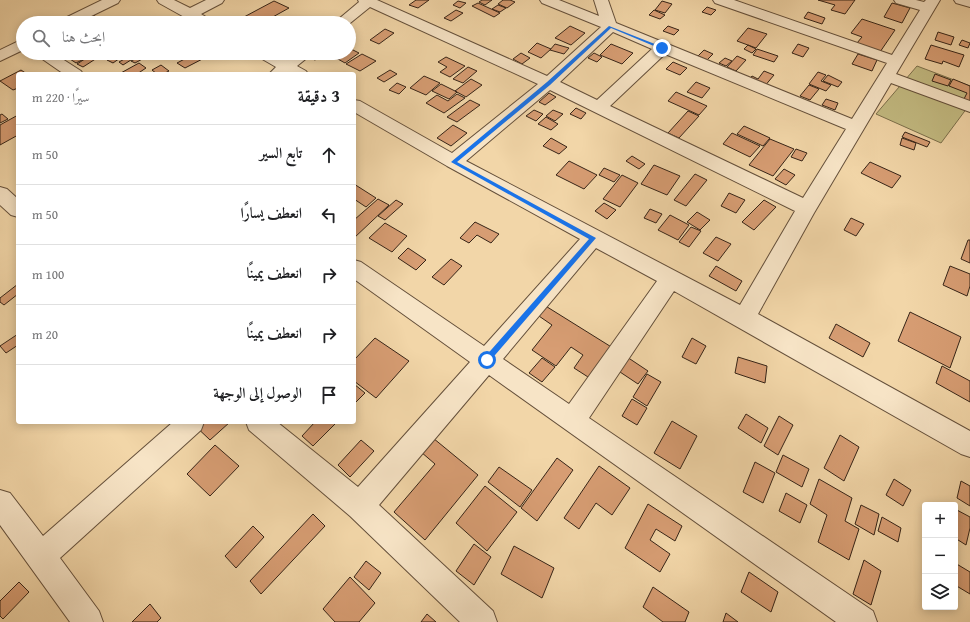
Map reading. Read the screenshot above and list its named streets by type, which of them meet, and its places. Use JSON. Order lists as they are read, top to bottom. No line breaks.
{"page":{"search":"ابحث هنا","heading":["3 دقيقة","سيرًا · 220 m"],"list":[["تابع السير","50 m"],["انعطف يسارًا","50 m"],["انعطف يمينًا","100 m"],["انعطف يمينًا","20 m"],"الوصول إلى الوجهة"],"map_buttons":["+","−"]}}
